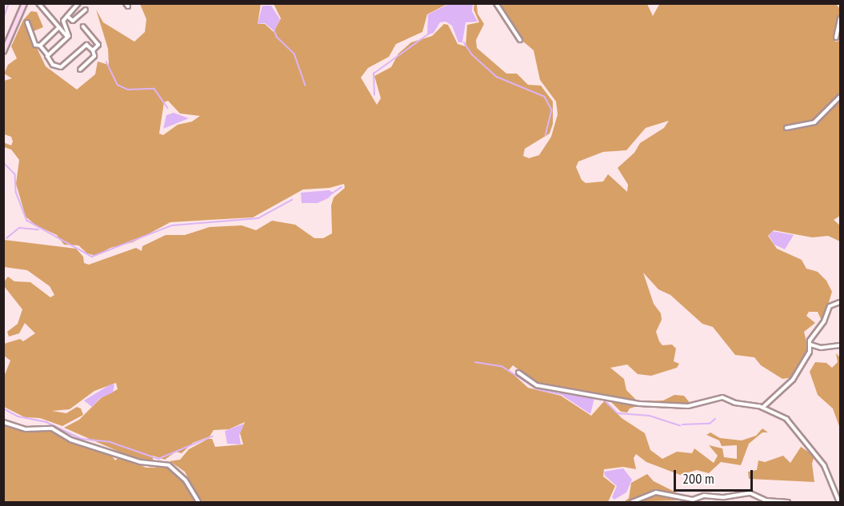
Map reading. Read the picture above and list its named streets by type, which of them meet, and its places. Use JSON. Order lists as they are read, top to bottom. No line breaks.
{"scale_bar":"200 m"}
